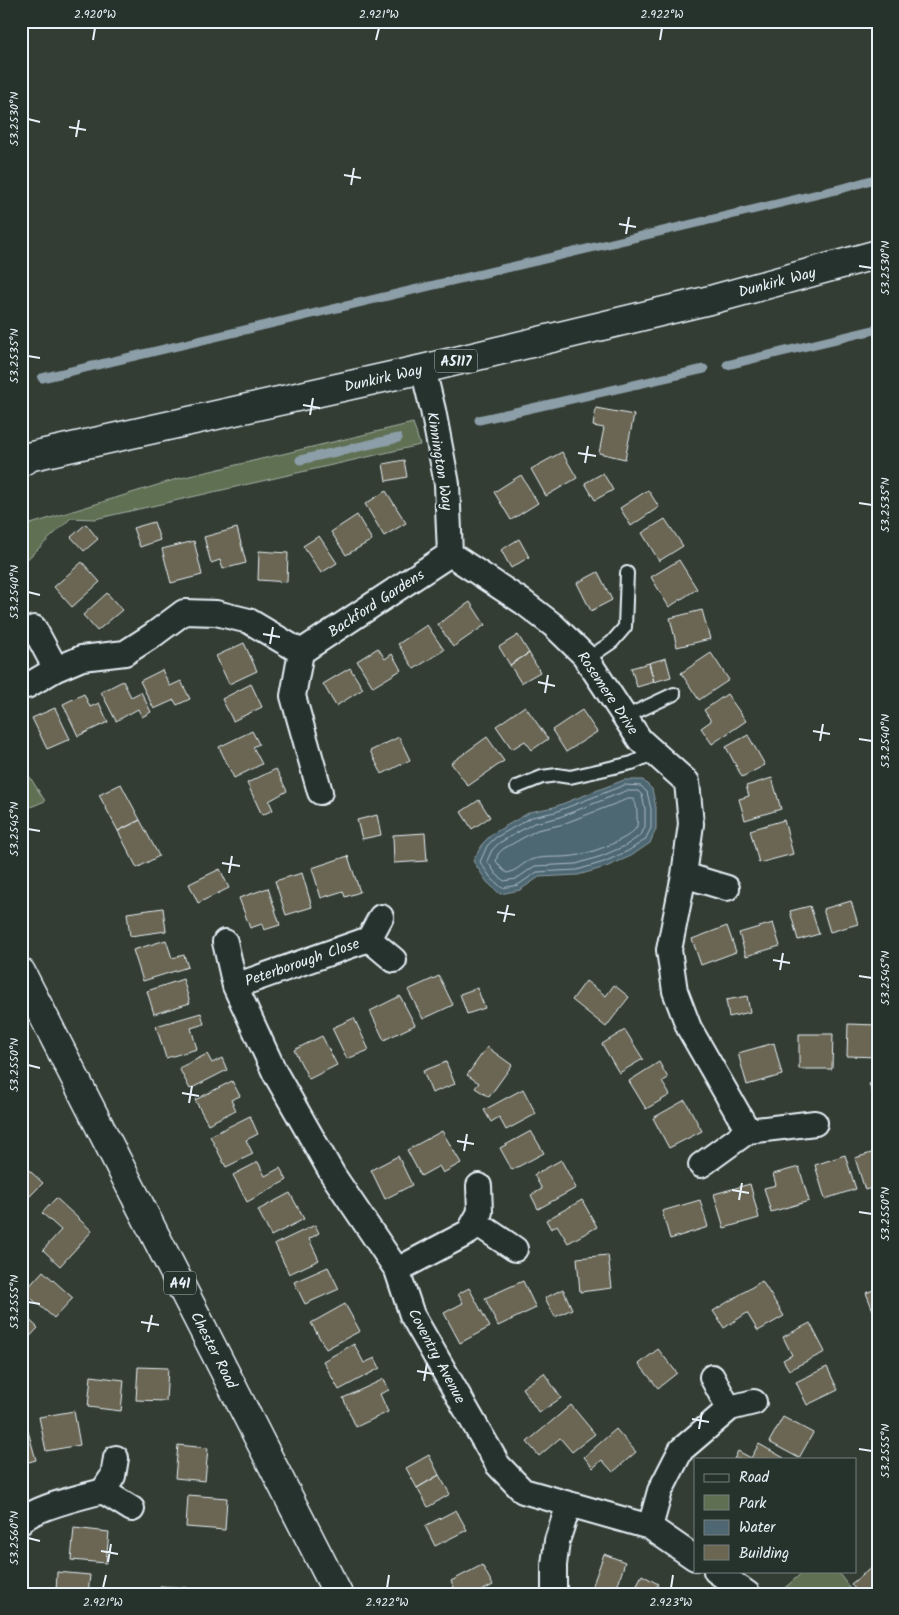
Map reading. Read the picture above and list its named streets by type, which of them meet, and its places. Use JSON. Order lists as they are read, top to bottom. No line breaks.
{"streets":{"main road":["Dunkirk Way","A5117","A41","Chester Road"],"street":["Kinnington Way","Backford Gardens","Rosemere Drive","Peterborough Close","Coventry Avenue"]},"crossings":[["Dunkirk Way","Kinnington Way"],["Kinnington Way","Backford Gardens"],["Kinnington Way","Rosemere Drive"],["Backford Gardens","Rosemere Drive"],["Peterborough Close","Coventry Avenue"]],"legend":["Road","Park","Water","Building"],"coordinates":["2.920°W","2.921°W","2.922°W","53.2530°N","53.2535°N","53.2540°N","53.2545°N","53.2550°N","53.2555°N","53.2560°N","2.923°W"]}
